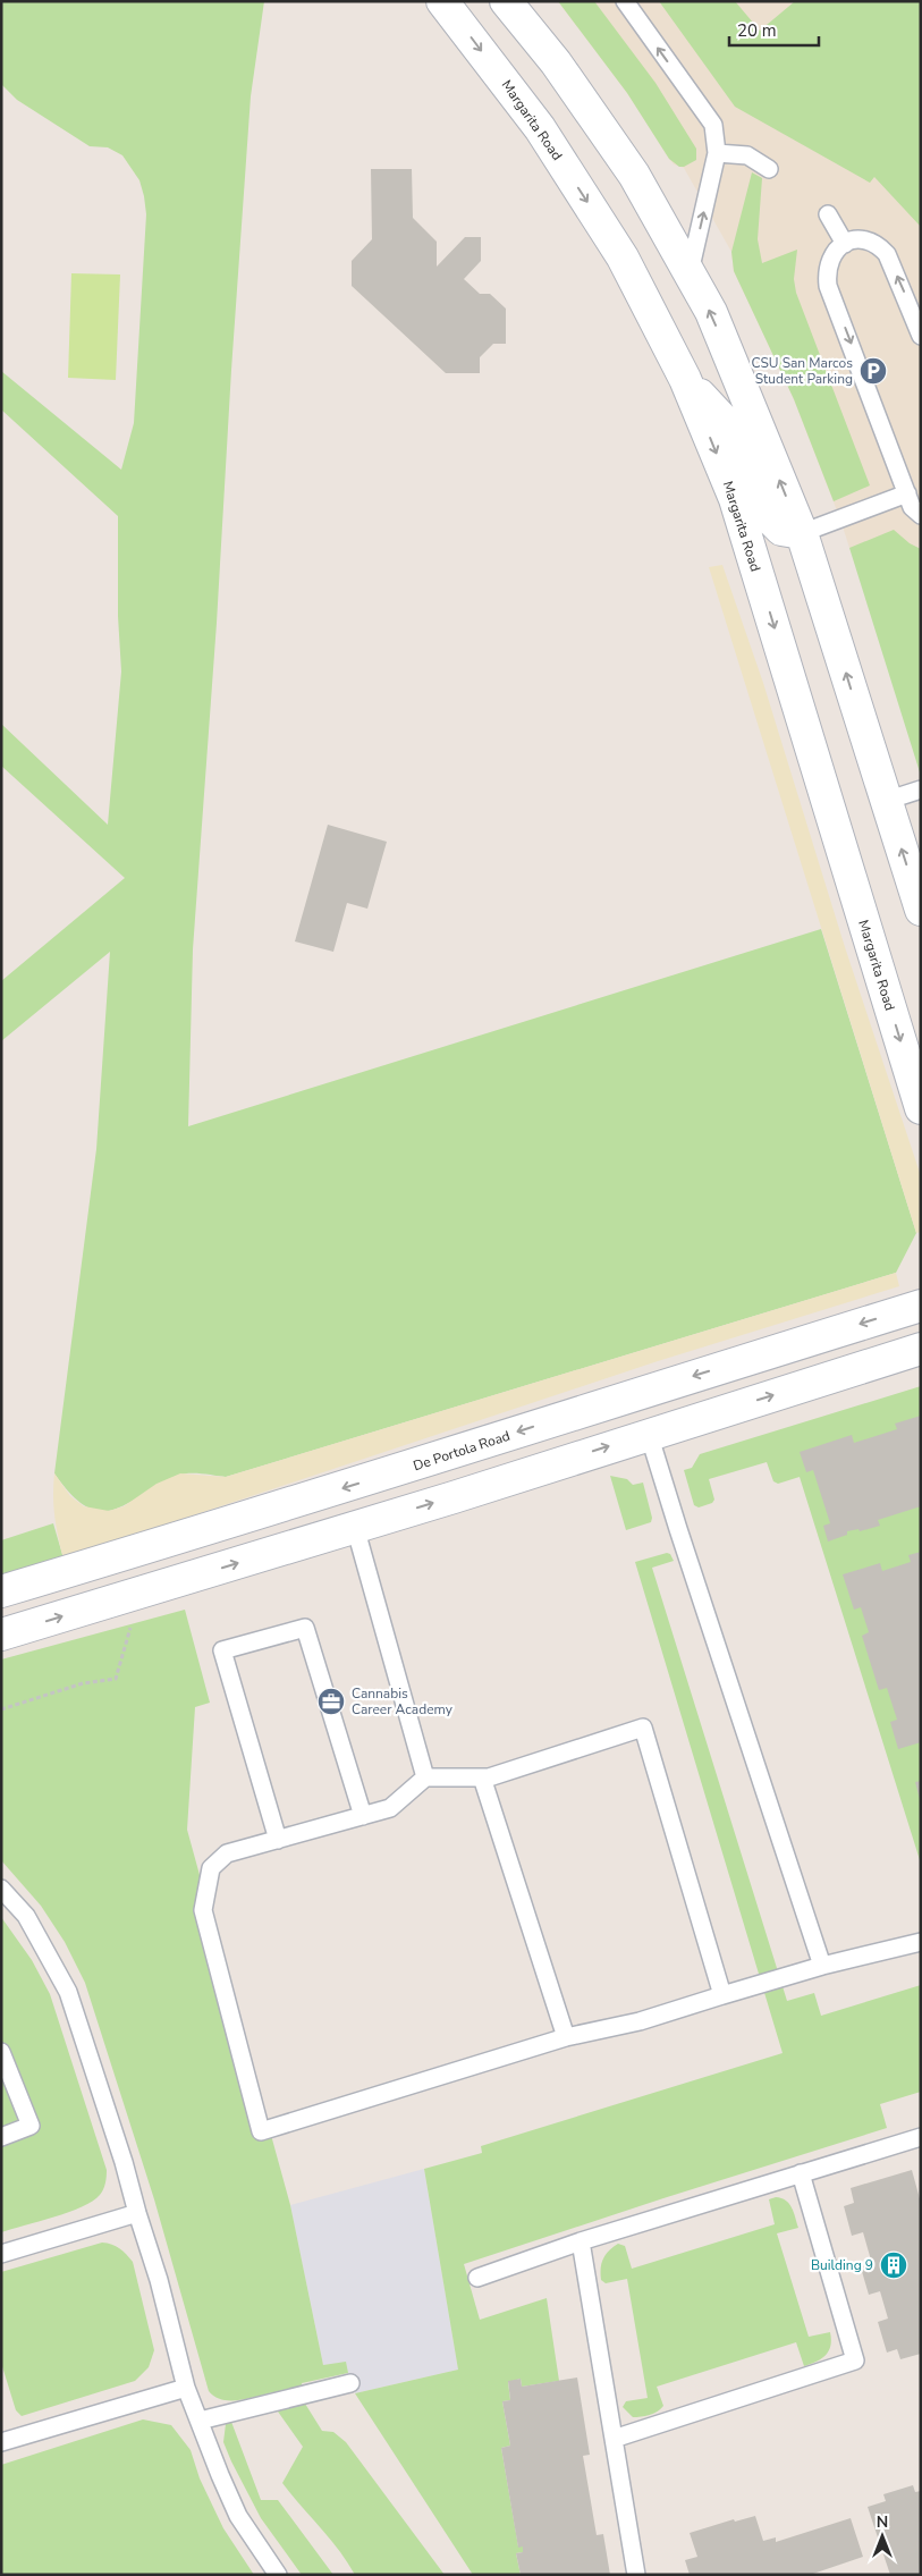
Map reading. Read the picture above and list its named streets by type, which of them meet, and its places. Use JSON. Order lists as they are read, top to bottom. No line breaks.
{"streets":{"main road":["Margarita Road","De Portola Road"]},"places":{"parking":["CSU San Marcos Student Parking"],"office":["Cannabis Career Academy"],"building":["Building 9"]},"scale_bar":"20 m","north":"top"}
